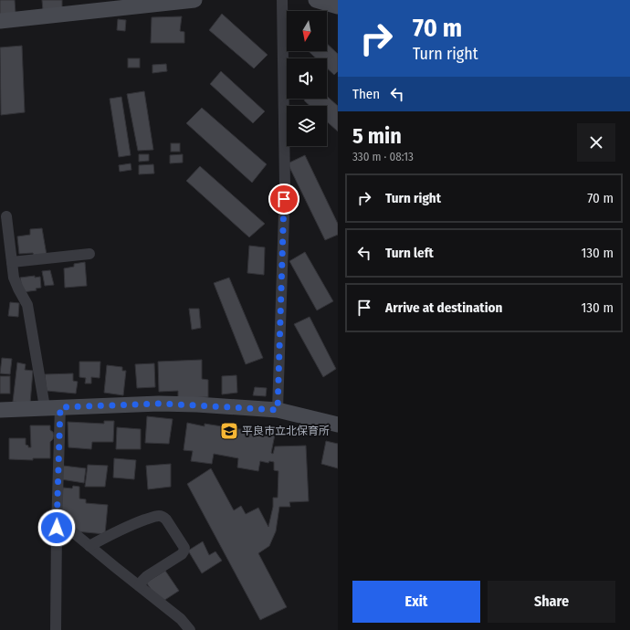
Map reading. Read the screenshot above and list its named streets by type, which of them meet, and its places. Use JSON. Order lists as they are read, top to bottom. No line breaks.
{"places":{"school or university":["平良市立北保育所"]},"north":"bottom","page":{"turn":["70 m","Turn right"],"then":"Then","heading":["5 min","330 m · 08:13"],"list":[{"name":"Turn right","value":"70 m"},{"name":"Turn left","value":"130 m"},{"name":"Arrive at destination","value":"130 m"}],"buttons":["Exit","Share"]}}
